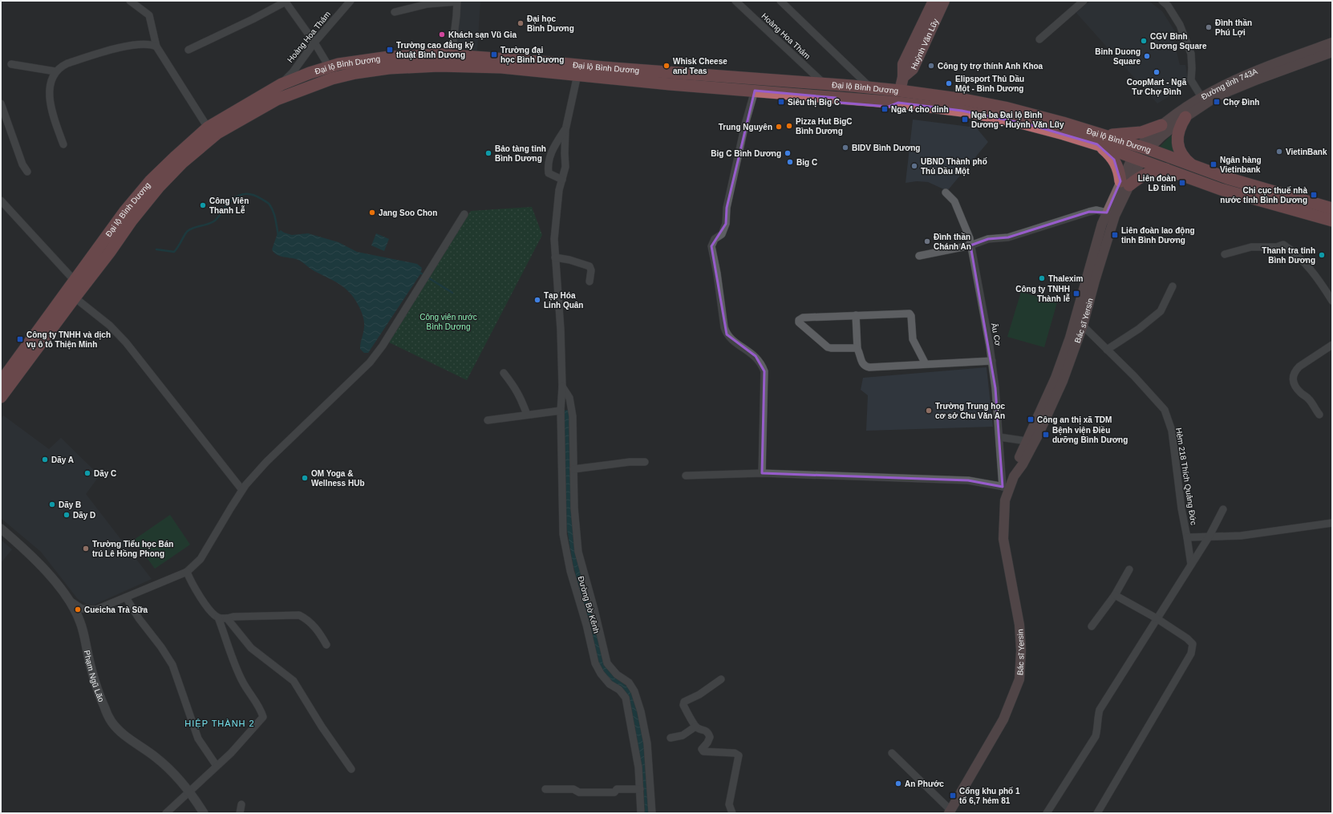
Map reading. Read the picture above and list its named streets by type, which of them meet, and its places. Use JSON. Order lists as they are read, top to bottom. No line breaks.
{"streets":{"highway":["Đại lộ Bình Dương"],"main road":["Huỳnh Văn Lũy","Đường tỉnh 743A","Bác sĩ Yersin"],"street":["Hoàng Hoa Thám","Âu Cơ","Hẻm 218 Thích Quảng Đức","Đường Bờ Kênh","Phạm Ngũ Lão"]},"crossings":[["Hoàng Hoa Thám","Đại lộ Bình Dương"],["Đại lộ Bình Dương","Đường tỉnh 743A"],["Đại lộ Bình Dương","Bác sĩ Yersin"],["Bác sĩ Yersin","Âu Cơ"],["Bác sĩ Yersin","Hẻm 218 Thích Quảng Đức"]],"districts":["HIỆP THÀNH 2"],"parks":["Công viên nước Bình Dương"],"places":{"other":["Đại học Bình Dương","Đình thần Phú Lợi","Khách sạn Vũ Gia","CGV Bình Dương Square","Binh Duong Square","Whisk Cheese and Teas","Công ty trợ thính Anh Khoa","CoopMart - Ngã Tư Chợ Đình","Elipsport Thủ Dầu Một - Bình Dương","Pizza Hut BigC Bình Dương","Trung Nguyên","BIDV Bình Dương","VietinBank","Bảo tàng tỉnh Bình Dương","Big C Bình Dương","Big C","UBND Thành phố Thủ Dầu Một","Công Viên Thanh Lễ","Jang Soo Chon","Đình thần Chánh An","Thanh tra tỉnh Bình Dương","Thalexim","Tạp Hóa Linh Quân","Trường Trung học cơ sở Chu Văn An","Dãy A","Dãy C","OM Yoga & Wellness HUb","Dãy B","Dãy D","Trường Tiểu học Bán trú Lê Hồng Phong","Cueicha Trà Sữa","An Phước"],"transit":["Trường cao đẳng kỹ thuật Bình Dương","Trường đại học Bình Dương","Siêu thị Big C","Chợ Đình","Nga 4 cho dinh","Ngã ba Đại lộ Bình Dương - Huỳnh Văn Lũy","Ngân hàng Vietinbank","Liên đoàn LĐ tỉnh","Chi cục thuế nhà nước tỉnh Bình Dương","Liên đoàn lao động tỉnh Bình Dương","Công ty TNHH Thành lễ","Công ty TNHH và dịch vụ ô tô Thiện Minh","Công an thị xã TDM","Bệnh viện Điều dưỡng Bình Dương","Cổng khu phố 1 tổ 6,7 hẻm 81"]}}
